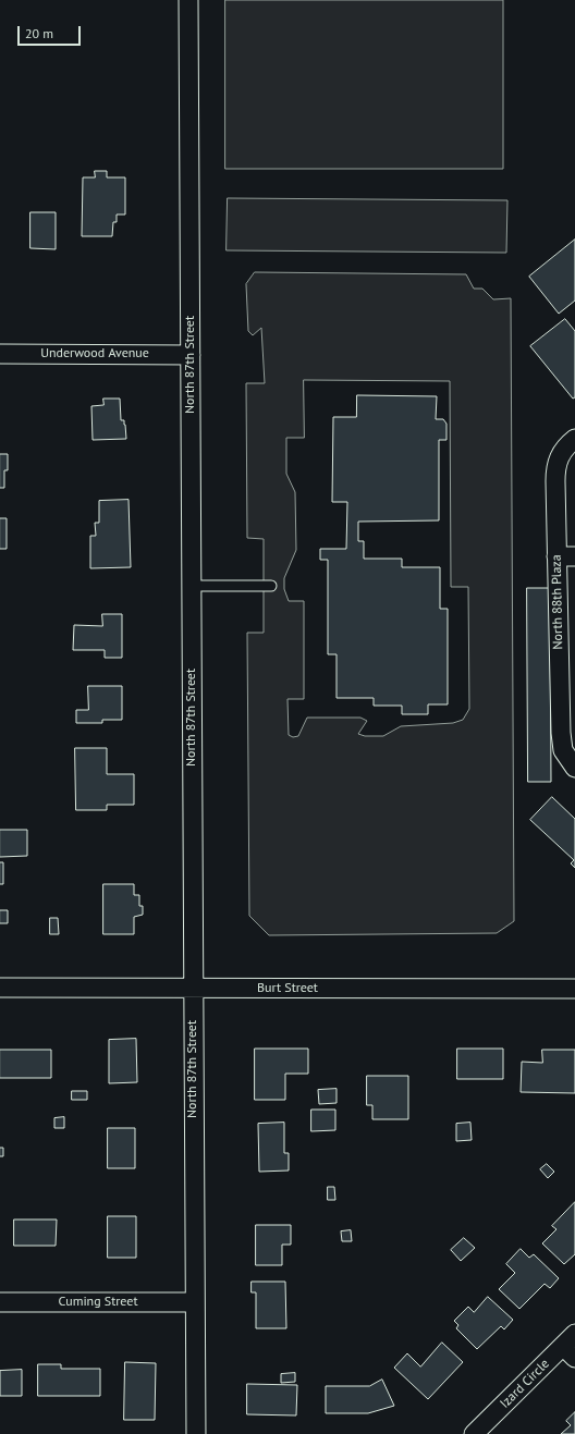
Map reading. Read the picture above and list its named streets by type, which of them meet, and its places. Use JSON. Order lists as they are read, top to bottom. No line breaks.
{"streets":{"street":["Underwood Avenue","North 87th Street","North 88th Plaza","Burt Street","Cuming Street","Izard Circle"]},"crossings":[["Underwood Avenue","North 87th Street"],["North 87th Street","Burt Street"],["North 87th Street","Cuming Street"]],"scale_bar":"20 m"}
